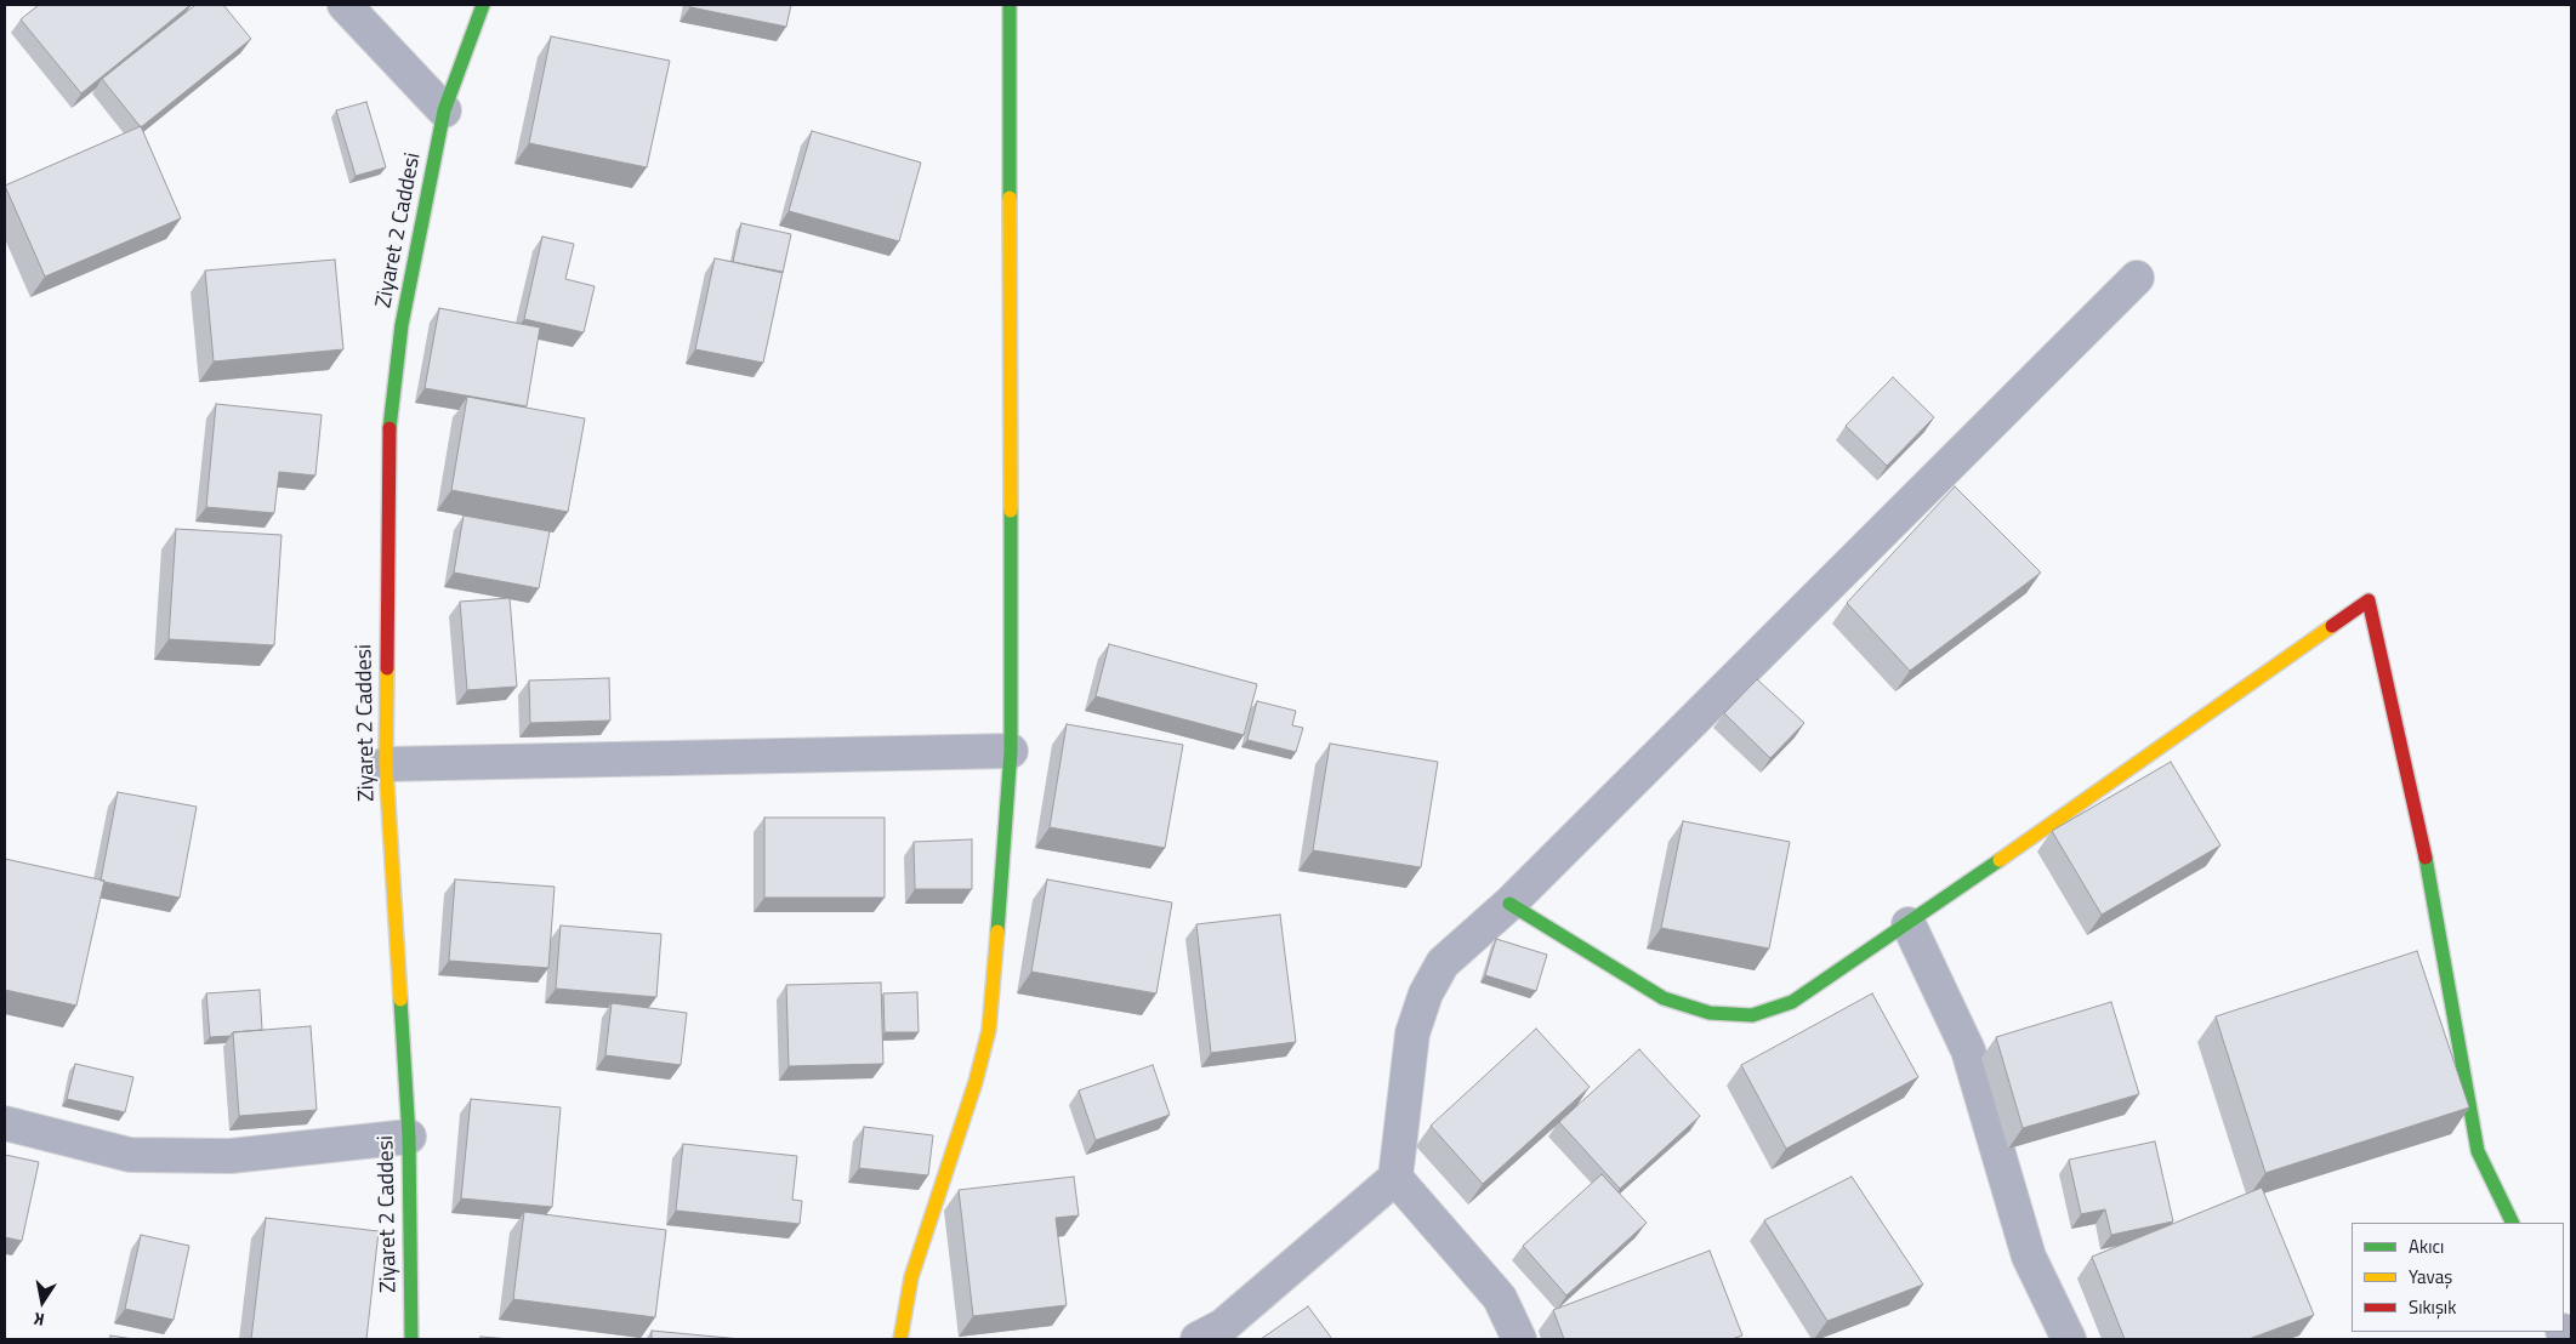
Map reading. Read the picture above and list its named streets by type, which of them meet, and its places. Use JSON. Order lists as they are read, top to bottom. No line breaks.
{"streets":{"street":["Ziyaret 2 Caddesi"]},"legend":["Akıcı","Yavaş","Sıkışık"],"north":"bottom"}
